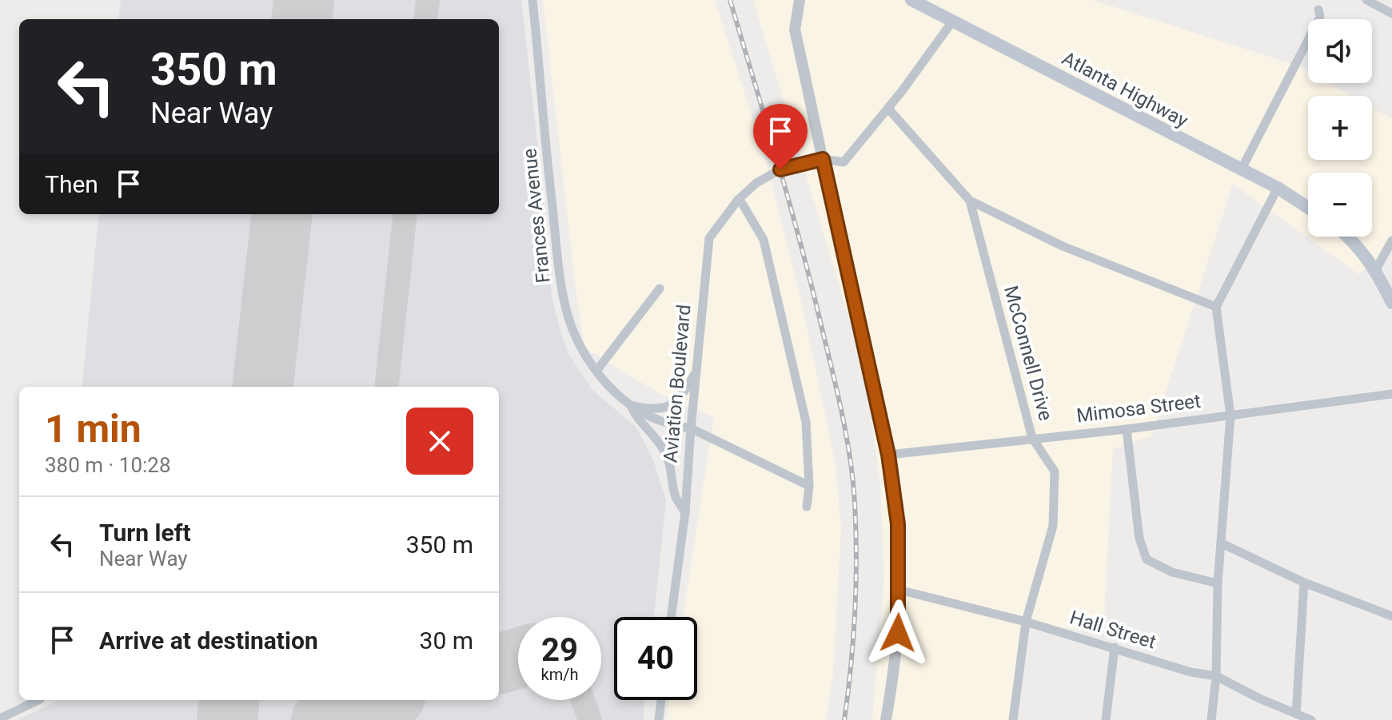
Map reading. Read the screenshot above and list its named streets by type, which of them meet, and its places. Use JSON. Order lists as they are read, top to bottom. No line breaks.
{"streets":{"main road":["Atlanta Highway"],"street":["Frances Avenue","McConnell Drive","Aviation Boulevard","Mimosa Street","Hall Street"]},"crossings":[["Frances Avenue","Aviation Boulevard"],["McConnell Drive","Mimosa Street"],["McConnell Drive","Hall Street"]],"page":{"map_buttons":["+","−"],"turn":["350 m","Near Way"],"then":"Then","heading":["1 min","380 m · 10:28"],"list":[{"name":"Turn left","note":"Near Way","value":"350 m"},{"name":"Arrive at destination","value":"30 m"}],"speed":"29 km/h","limit":"40"}}
